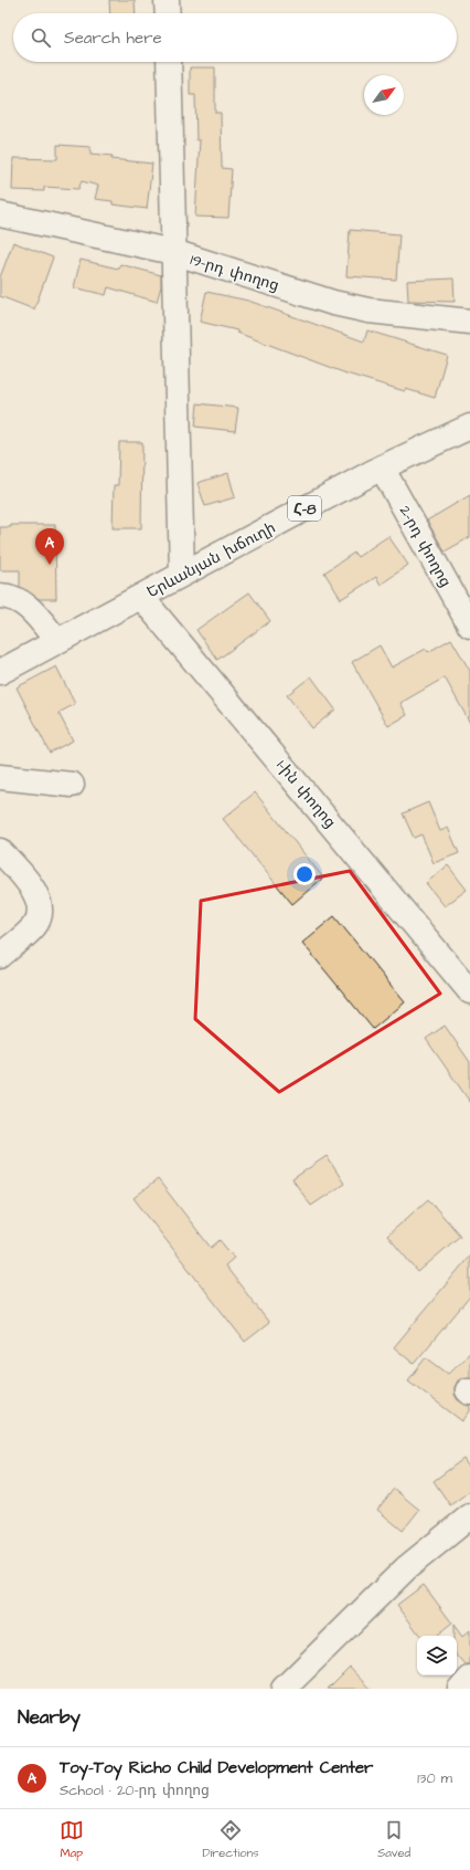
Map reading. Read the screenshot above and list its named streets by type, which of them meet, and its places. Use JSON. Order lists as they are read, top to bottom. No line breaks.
{"streets":{"street":["19-րդ փողոց","Հ-8","2-րդ փողոց","Երևանյան խճուղի","1-ին փողոց"]},"crossings":[["2-րդ փողոց","Երևանյան խճուղի"],["Երևանյան խճուղի","1-ին փողոց"]],"north":"top right","page":{"search":"Search here","pins":"A","heading":"Nearby","list":[{"mark":"A","name":"Toy-Toy Richo Child Development Center","note":"School · 20-րդ փողոց","value":"130 m"}],"nav":["Map","Directions","Saved"]}}
